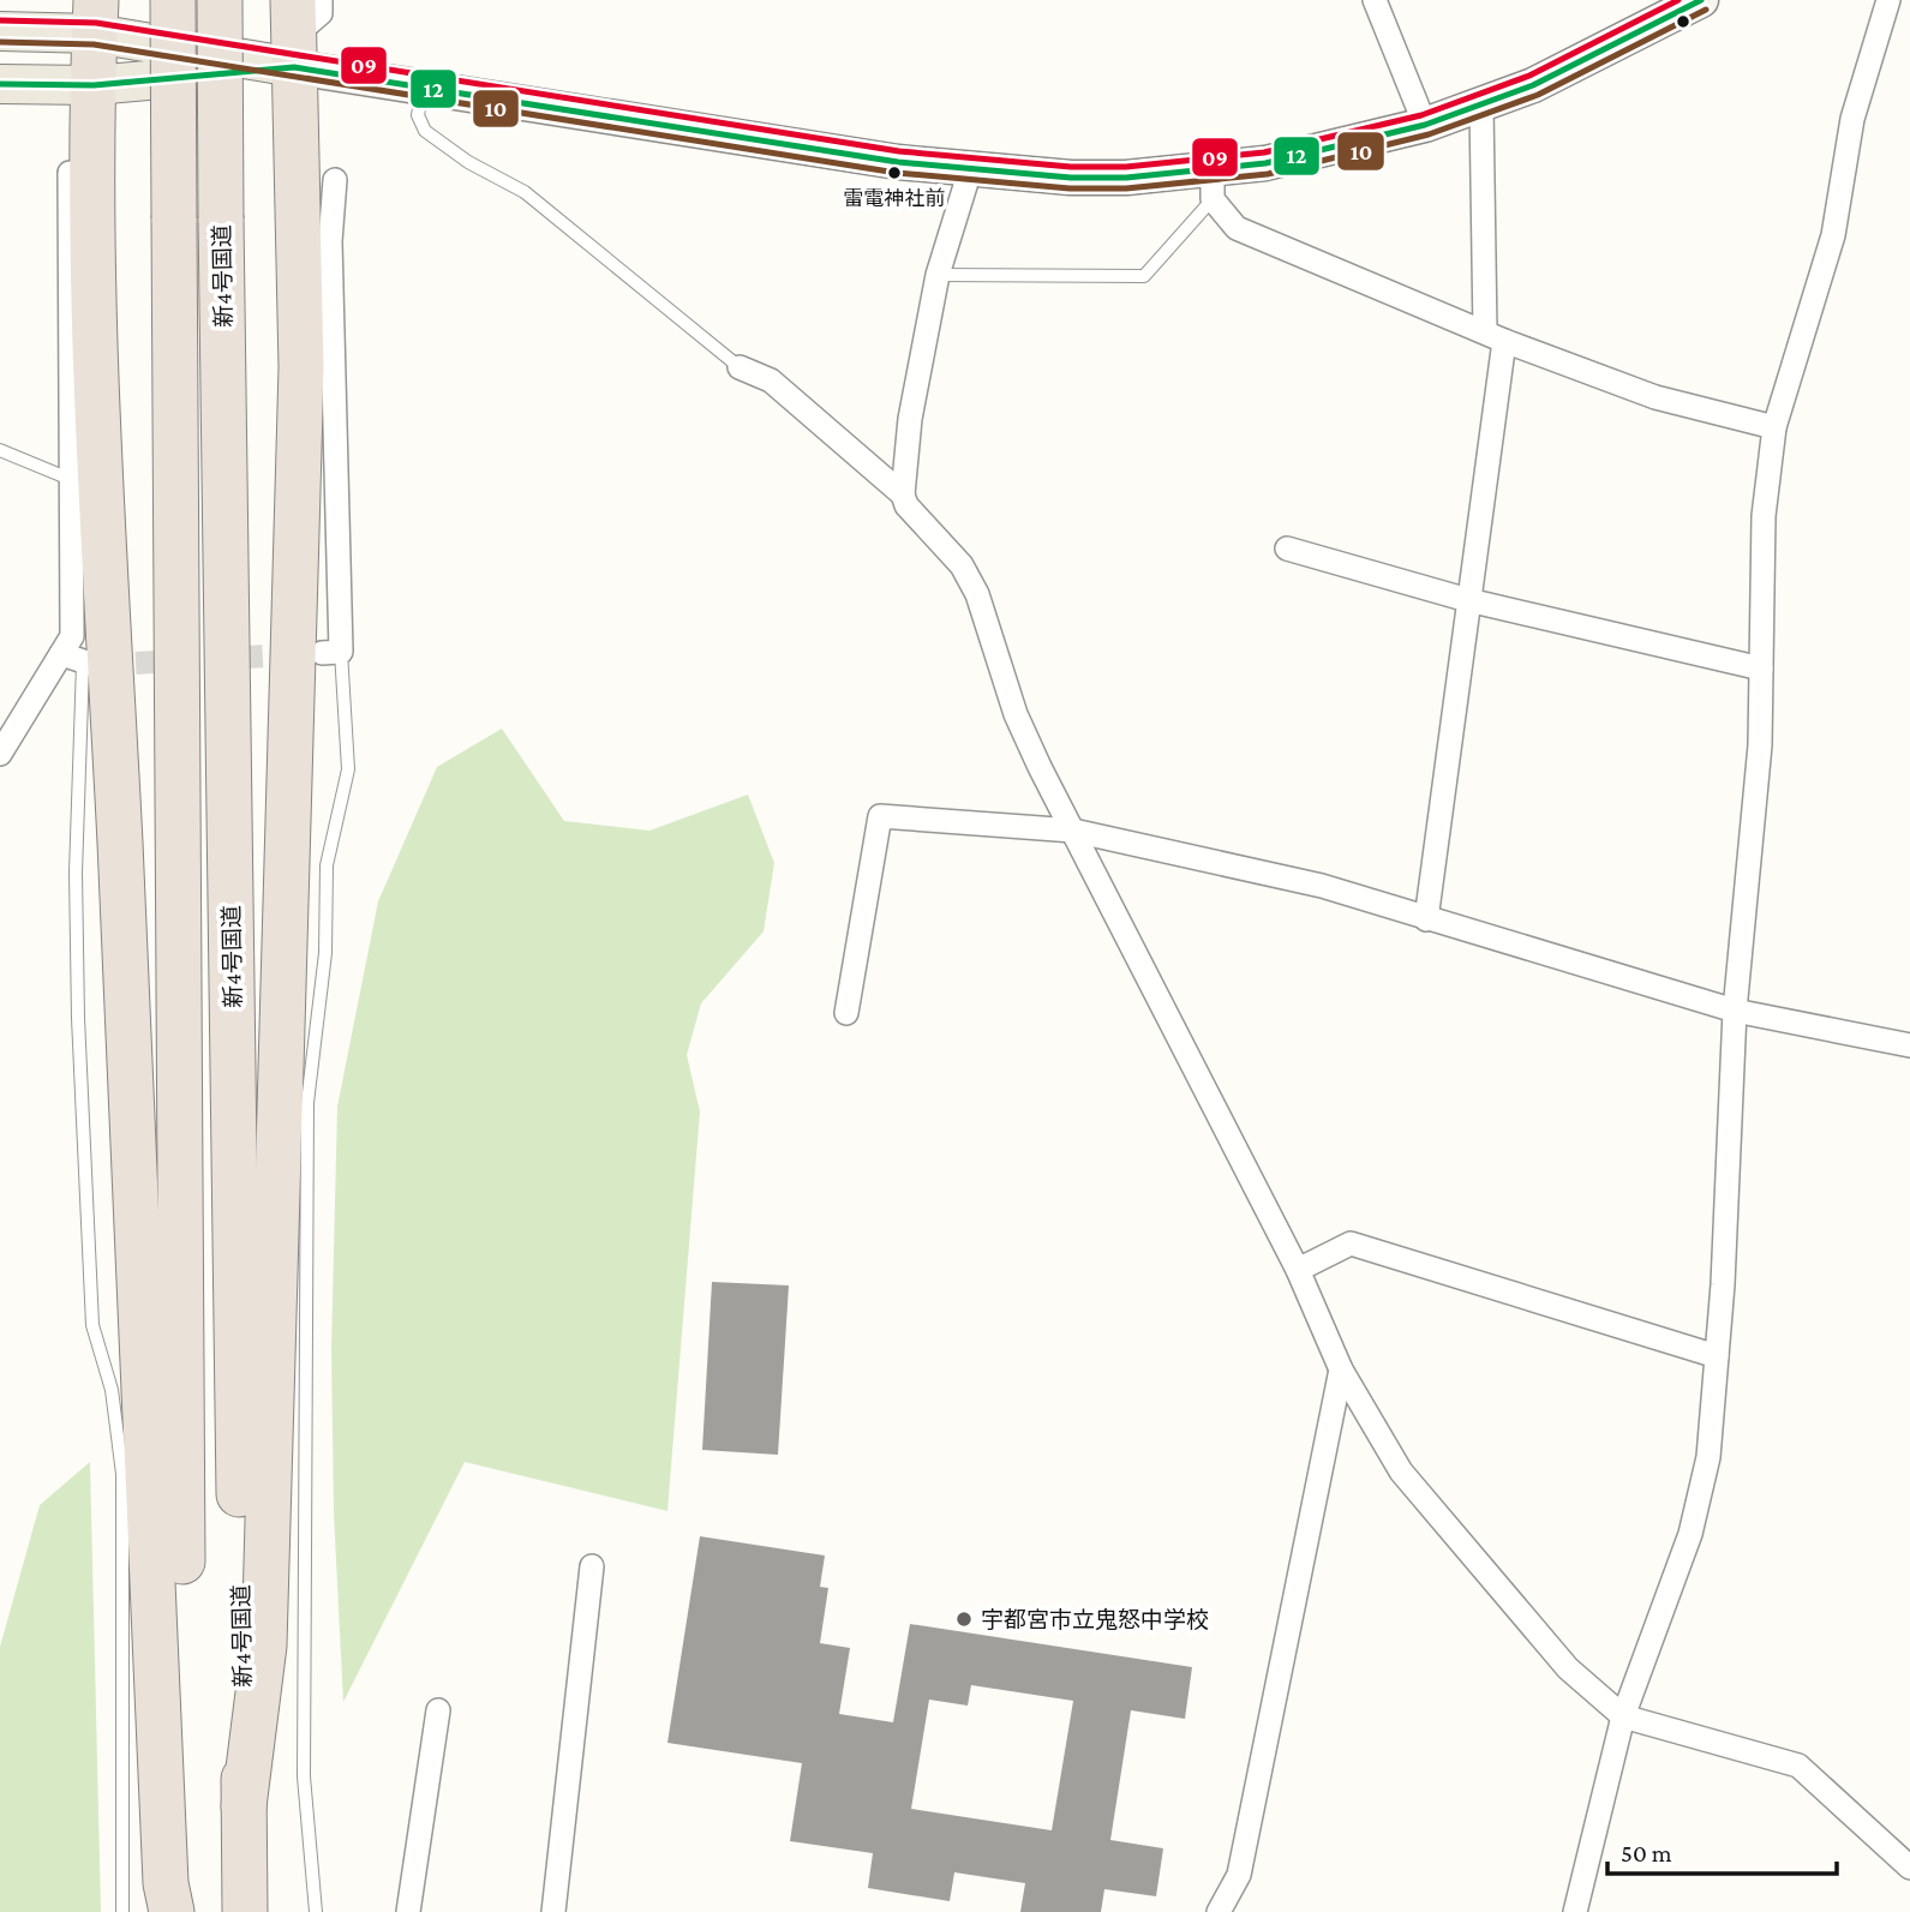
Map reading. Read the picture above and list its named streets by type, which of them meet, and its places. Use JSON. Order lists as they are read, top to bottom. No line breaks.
{"streets":{"highway":["新4号国道"]},"places":["雷電神社前","宇都宮市立鬼怒中学校"],"lines":["transit line 12","transit line 09","transit line 10"],"scale_bar":"50 m"}
